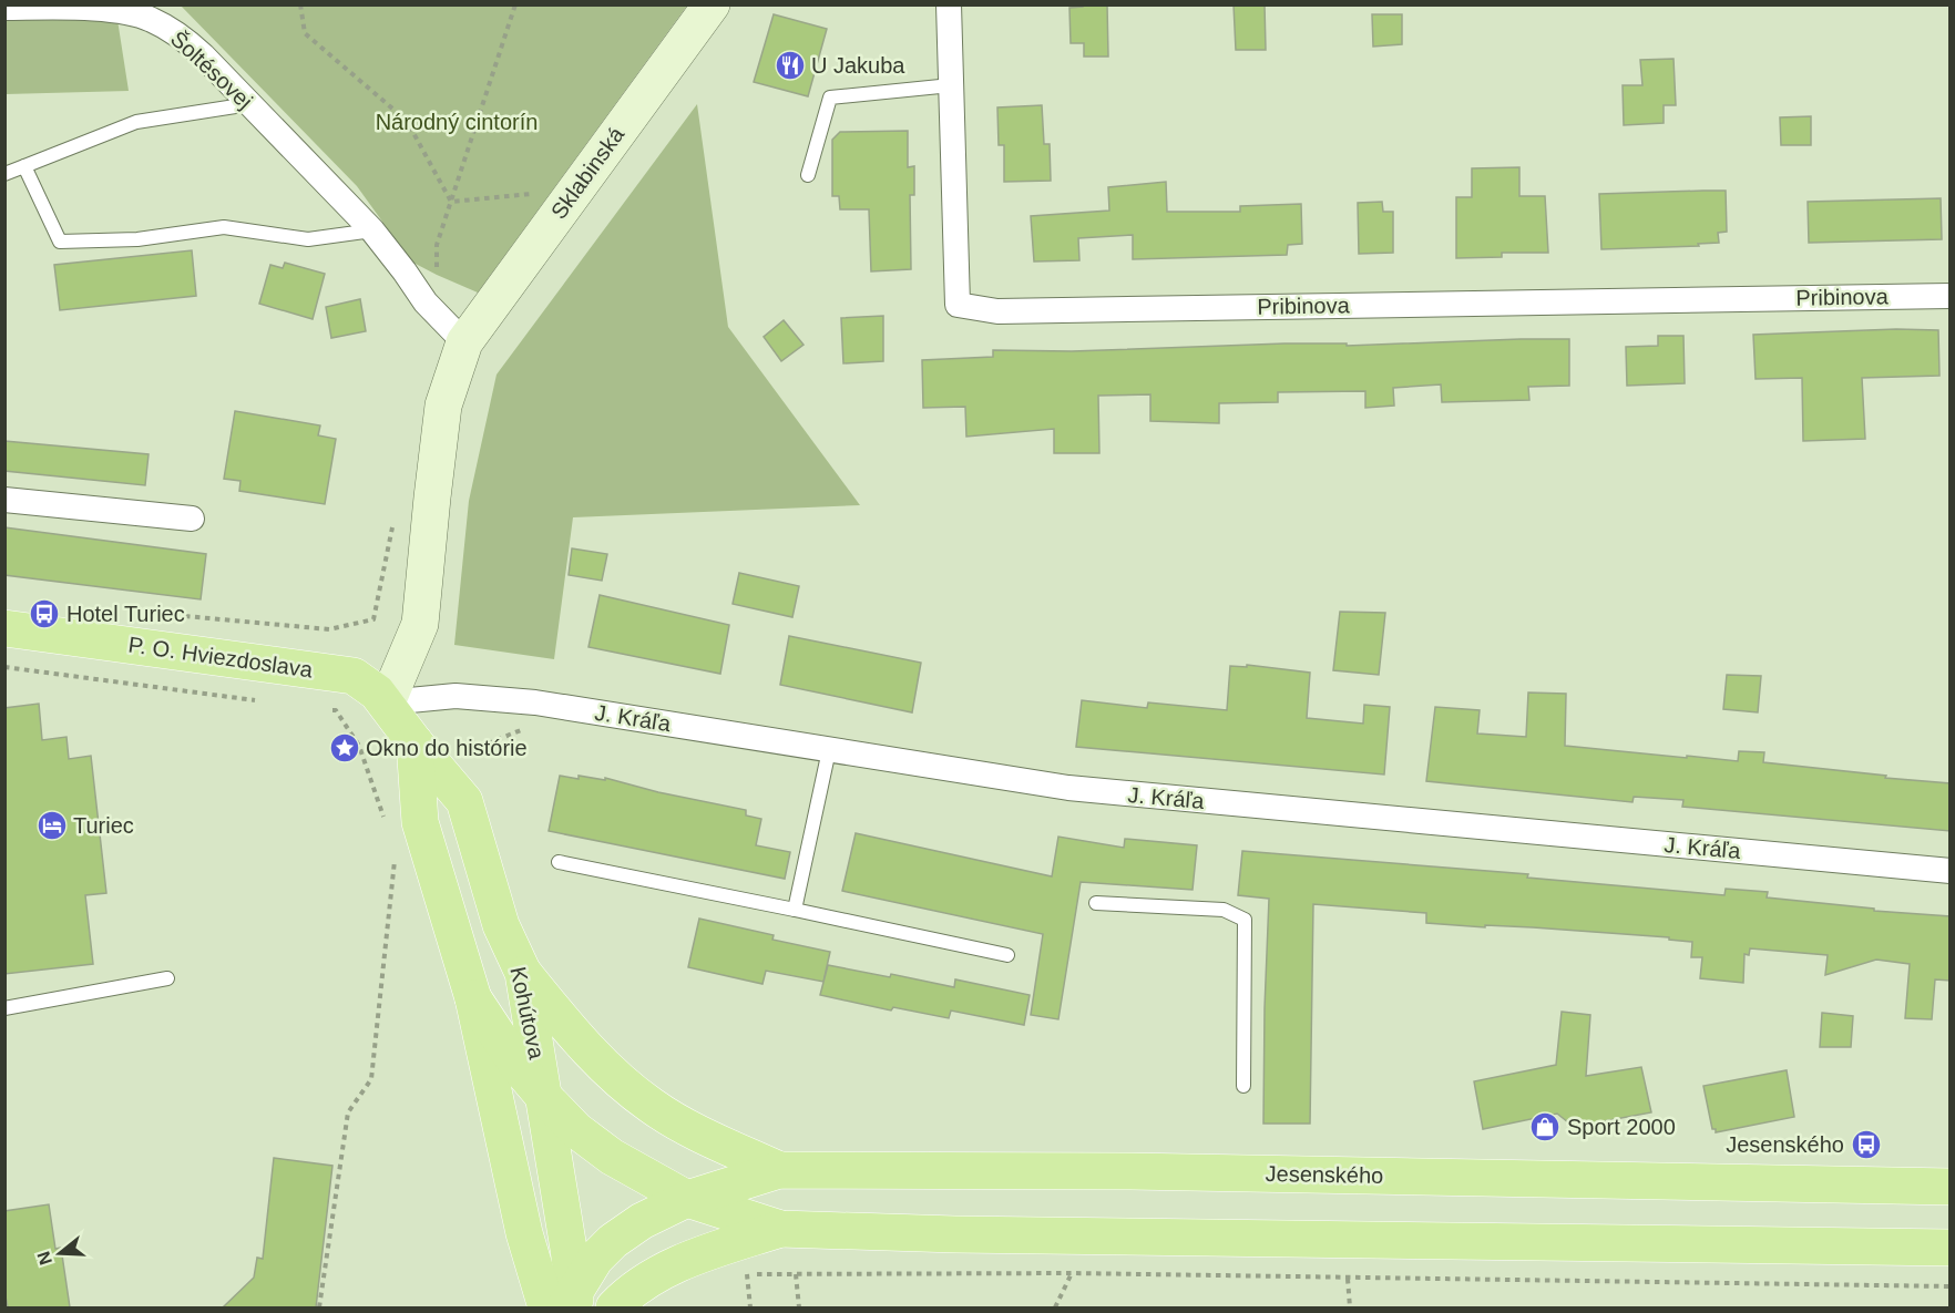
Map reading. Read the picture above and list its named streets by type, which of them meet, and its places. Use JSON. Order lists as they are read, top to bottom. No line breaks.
{"streets":{"main road":["P. O. Hviezdoslava","Kohútova","Jesenského"],"street":["Šoltésovej","Sklabinská","Pribinova","J. Kráľa"]},"crossings":[["Šoltésovej","Sklabinská"],["Sklabinská","P. O. Hviezdoslava"],["Sklabinská","J. Kráľa"],["Sklabinská","Kohútova"],["P. O. Hviezdoslava","J. Kráľa"],["P. O. Hviezdoslava","Kohútova"],["J. Kráľa","Kohútova"],["Kohútova","Jesenského"]],"parks":["Národný cintorín"],"places":{"restaurant":["U Jakuba"],"bus stop":["Hotel Turiec","Jesenského"],"place":["Okno do histórie"],"hotel":["Turiec"],"shop":["Sport 2000"]},"north":"left"}
